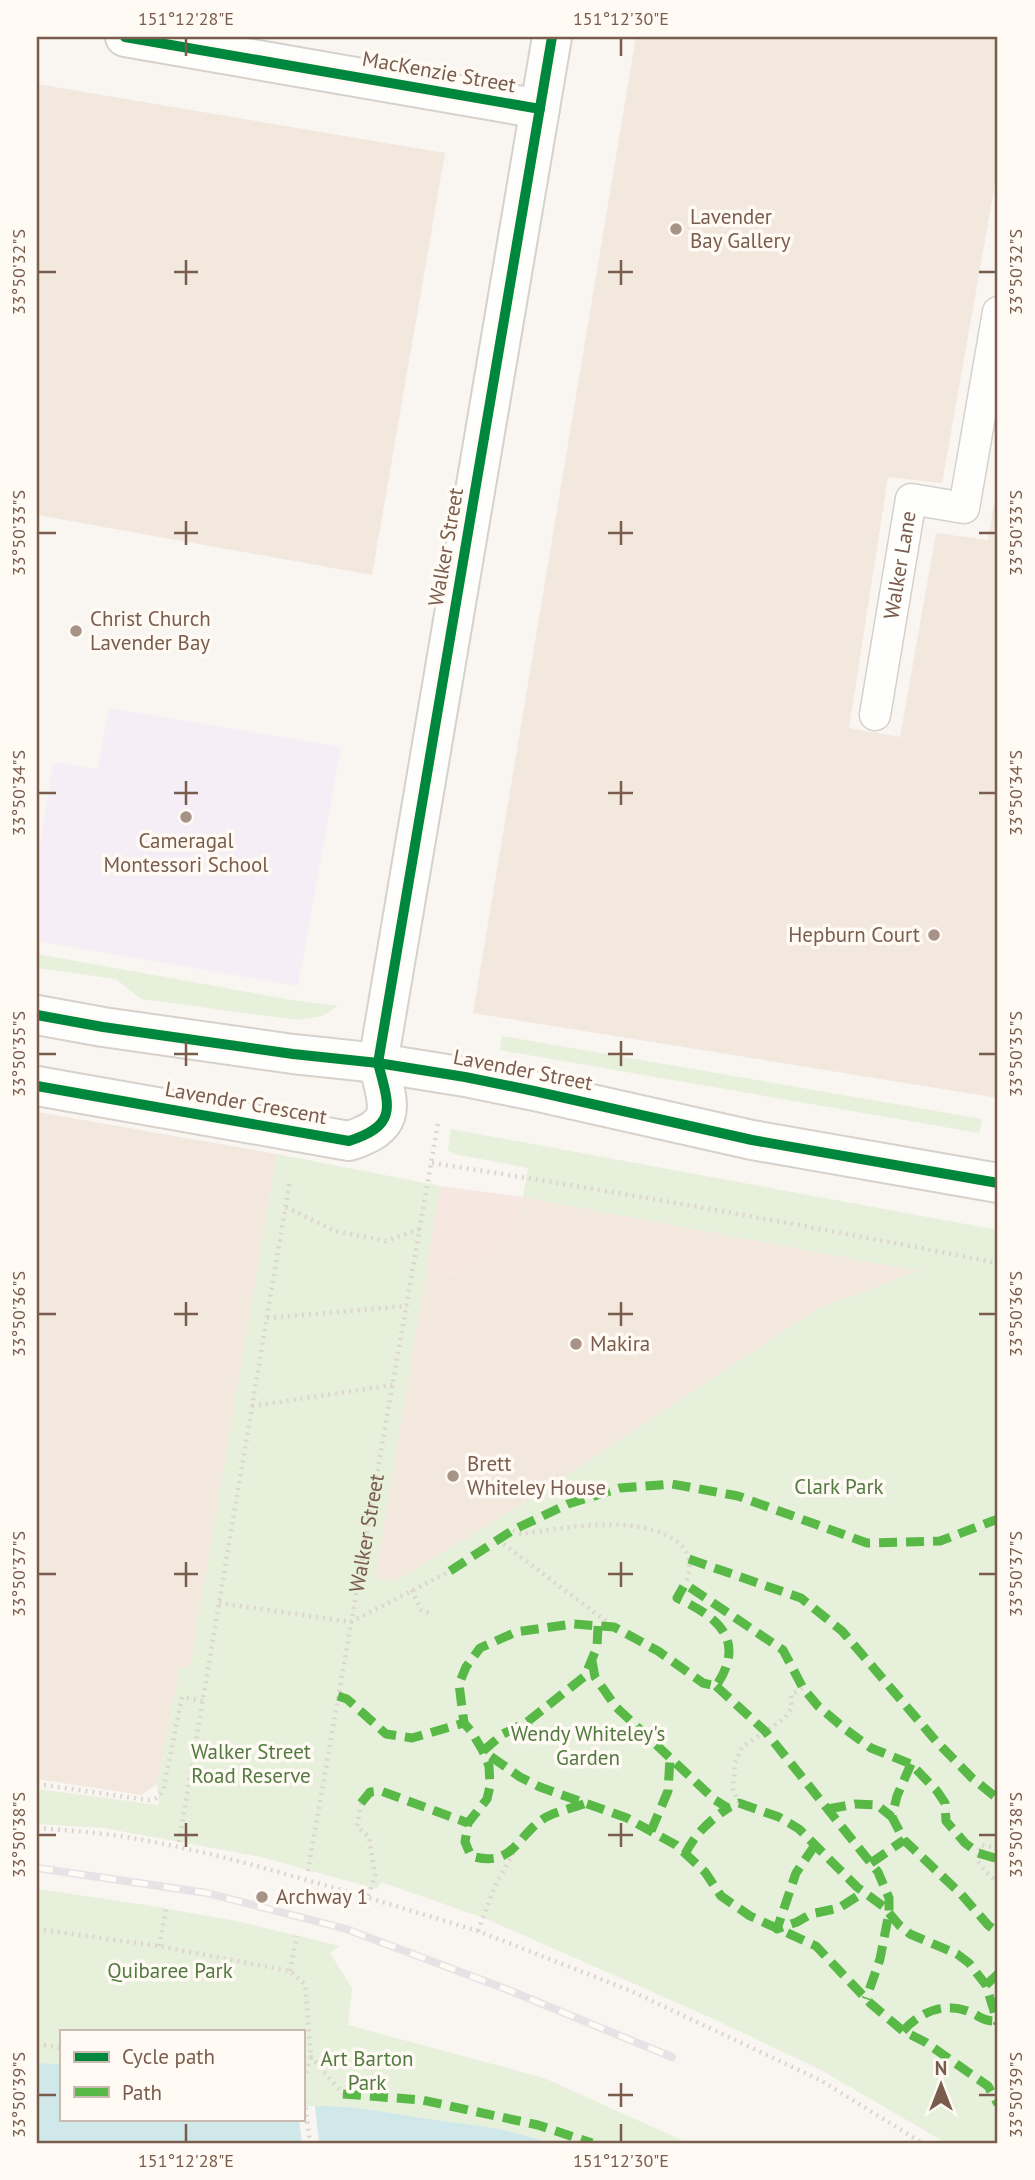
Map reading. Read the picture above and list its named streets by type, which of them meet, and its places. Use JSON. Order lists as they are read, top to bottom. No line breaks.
{"streets":{"street":["MacKenzie Street","Walker Street","Lavender Street","Lavender Crescent"],"lane":["Walker Lane"]},"crossings":[["MacKenzie Street","Walker Street"],["Walker Street","Lavender Street"],["Walker Street","Lavender Crescent"],["Lavender Street","Lavender Crescent"]],"parks":["Clark Park","Wendy Whiteley's Garden","Walker Street Road Reserve","Quibaree Park","Art Barton Park"],"places":["Lavender Bay Gallery","Christ Church Lavender Bay","Cameragal Montessori School","Hepburn Court","Makira","Brett Whiteley House","Archway 1"],"legend":["Cycle path","Path"],"north":"top","coordinates":["151°12'28\"E","151°12'30\"E","33°50'32\"S","33°50'33\"S","33°50'34\"S","33°50'35\"S","33°50'36\"S","33°50'37\"S","33°50'38\"S","33°50'39\"S"]}
